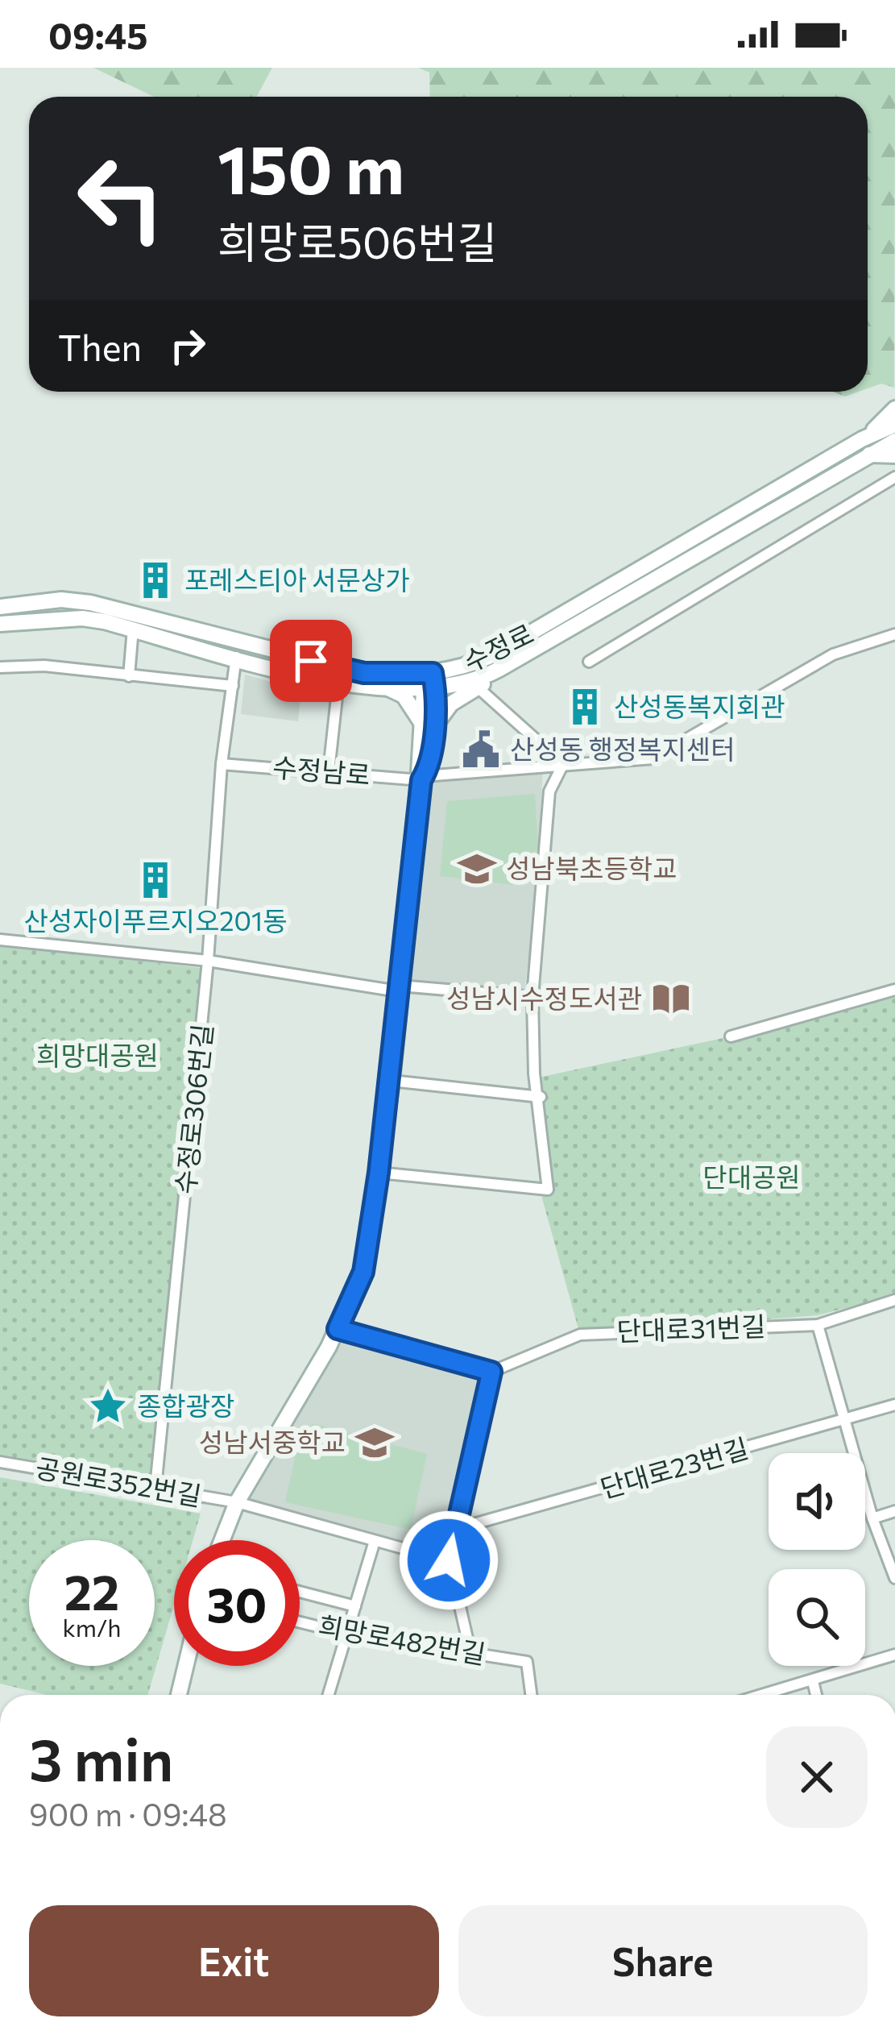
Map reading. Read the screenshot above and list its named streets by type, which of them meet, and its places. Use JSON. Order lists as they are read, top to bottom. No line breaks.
{"streets":{"main road":["수정로"],"street":["수정남로","수정로306번길","단대로31번길","단대로23번길","공원로352번길","희망로482번길"]},"crossings":[["수정로","수정로306번길"],["수정남로","수정로306번길"],["수정로306번길","공원로352번길"]],"parks":["희망대공원","단대공원"],"places":{"building":["포레스티아 서문상가","산성동복지회관","산성자이푸르지오201동"],"public building":["산성동 행정복지센터"],"school or university":["성남북초등학교","성남서중학교"],"library":["성남시수정도서관"],"place":["종합광장"]},"page":{"status":"09:45","turn":["150 m","희망로506번길"],"then":"Then","speed":"22 km/h","limit":"30","heading":["3 min","900 m · 09:48"],"buttons":["Exit","Share"]}}
